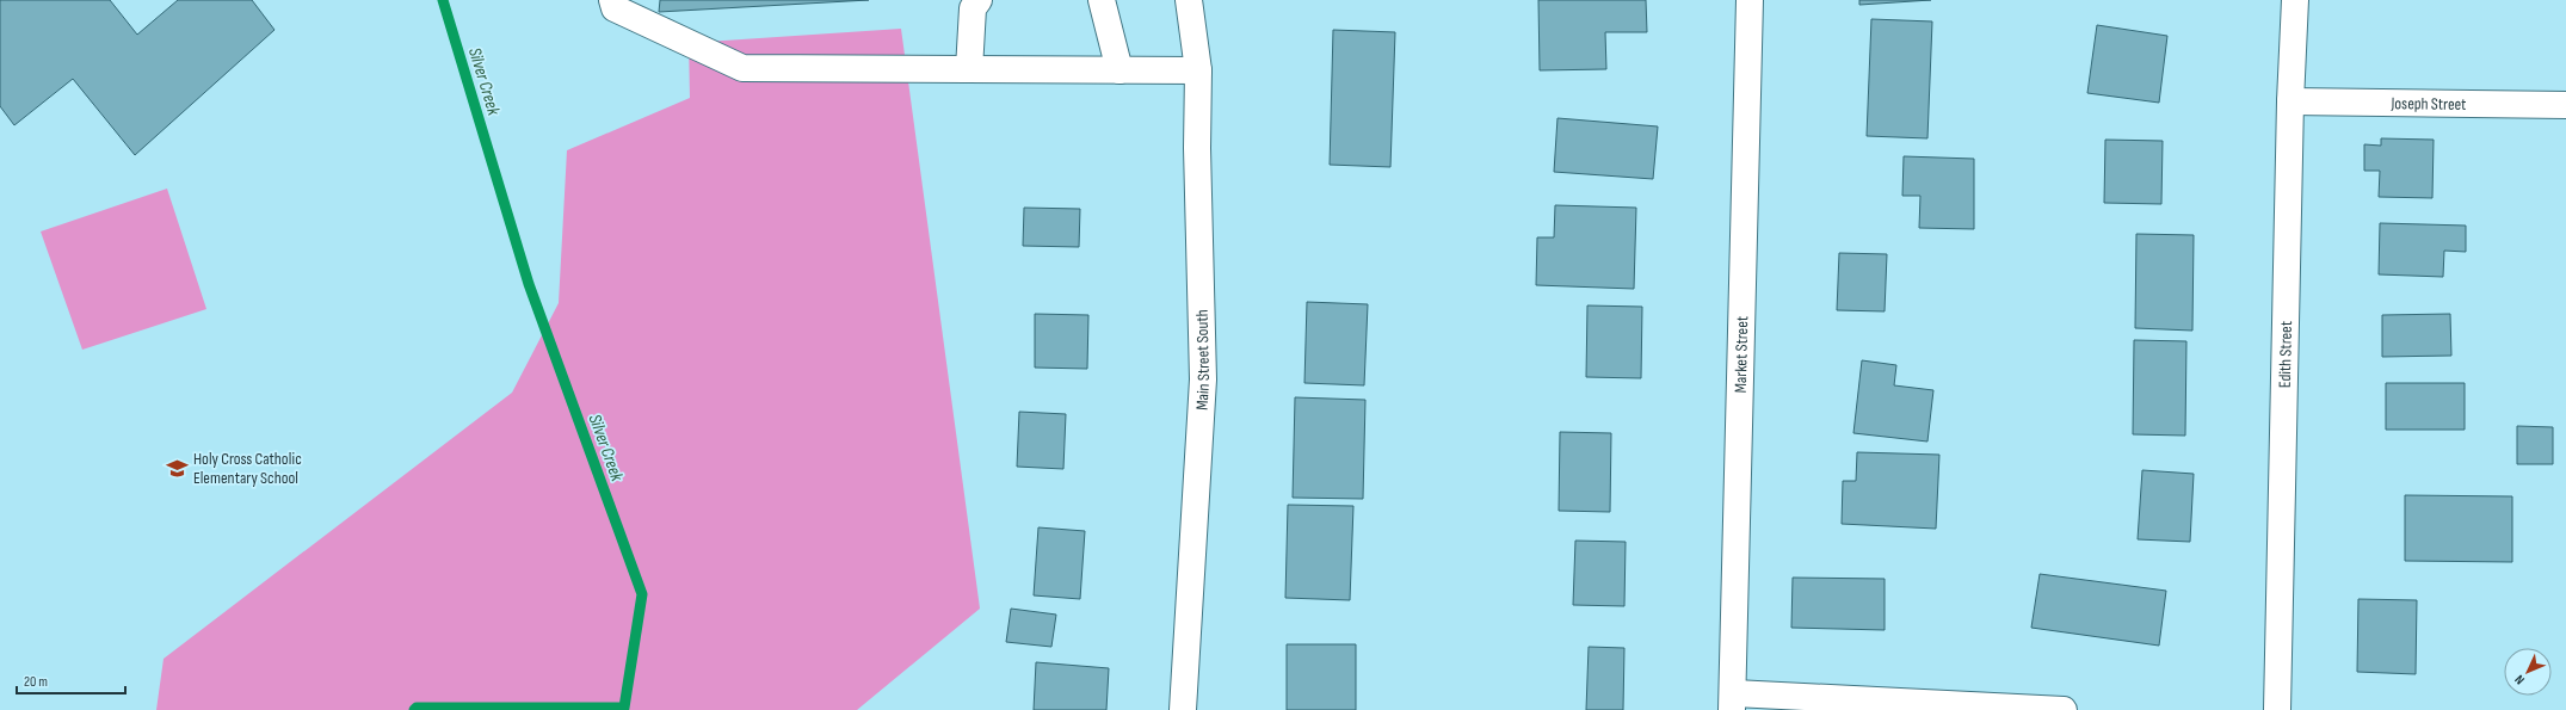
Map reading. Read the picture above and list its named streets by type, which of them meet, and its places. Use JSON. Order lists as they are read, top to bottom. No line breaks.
{"streets":{"street":["Joseph Street","Edith Street","Market Street","Main Street South"]},"crossings":[["Joseph Street","Edith Street"]],"water":["Silver Creek"],"places":{"school or university":["Holy Cross Catholic Elementary School"]},"scale_bar":"20 m","north":"bottom left"}
